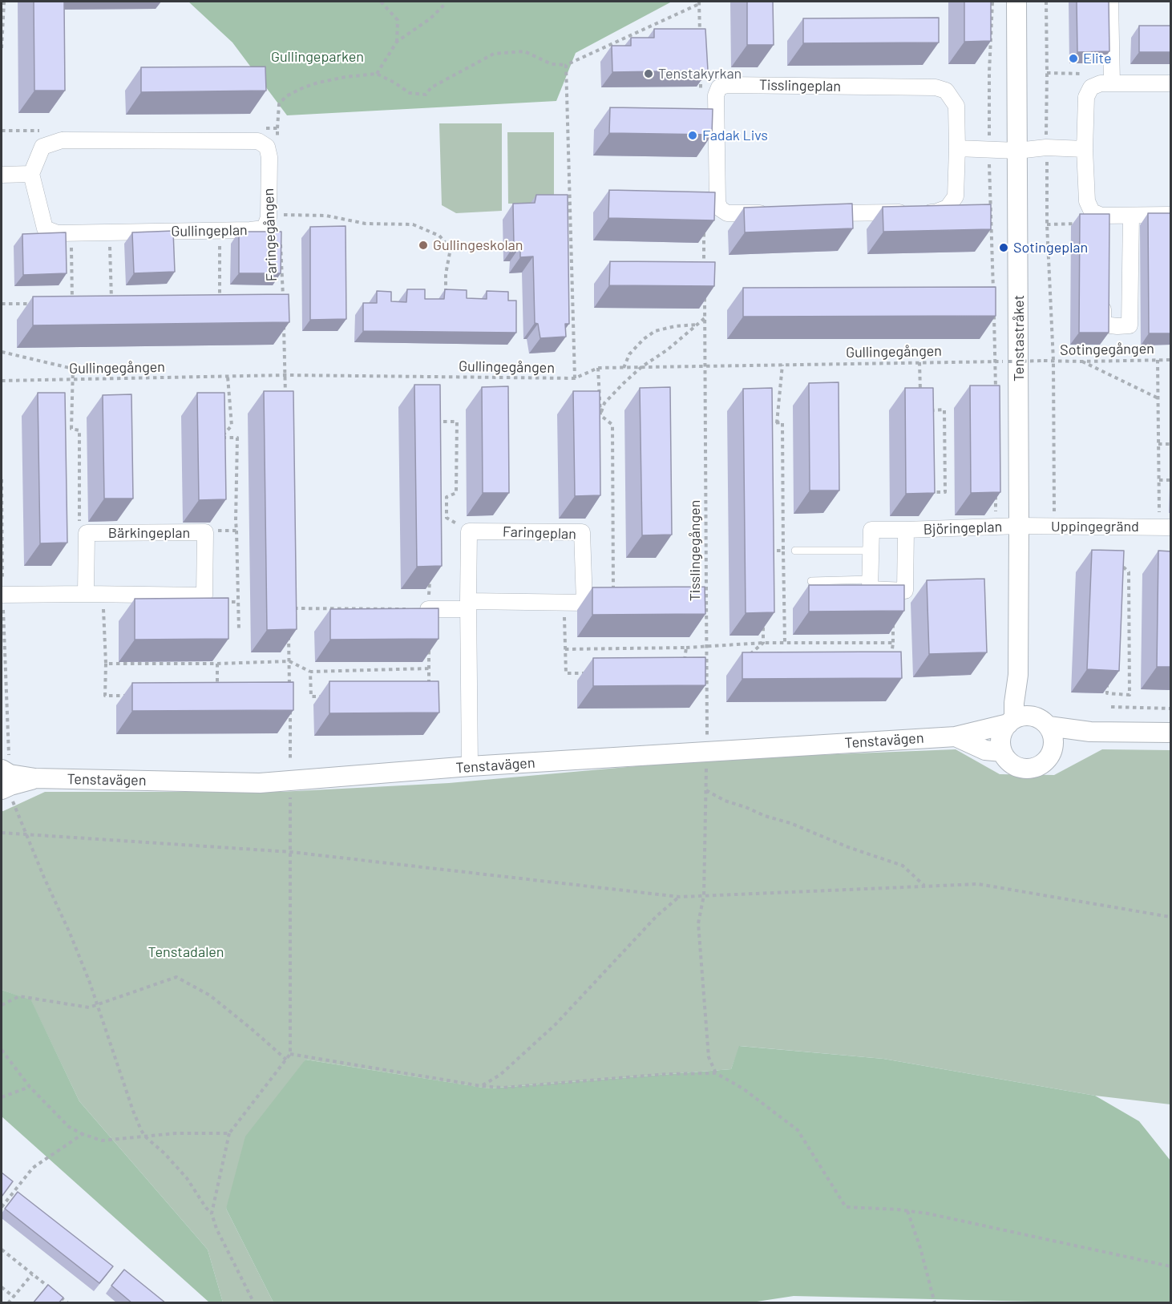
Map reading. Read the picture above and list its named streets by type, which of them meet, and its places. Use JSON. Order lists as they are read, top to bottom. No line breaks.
{"streets":{"street":["Tisslingeplan","Gullingeplan","Tenstastråket","Uppingegränd","Björingeplan","Bärkingeplan","Faringeplan","Tenstavägen"],"path":["Faringegången","Sotingegången","Gullingegången","Tisslingegången"]},"crossings":[["Tenstastråket","Uppingegränd"],["Tenstastråket","Björingeplan"],["Tenstastråket","Tenstavägen"],["Sotingegången","Gullingegången"],["Gullingegången","Tisslingegången"],["Uppingegränd","Björingeplan"]],"parks":["Gullingeparken","Tenstadalen"],"places":["Elite","Tenstakyrkan","Fadak Livs","Gullingeskolan","Sotingeplan"]}
